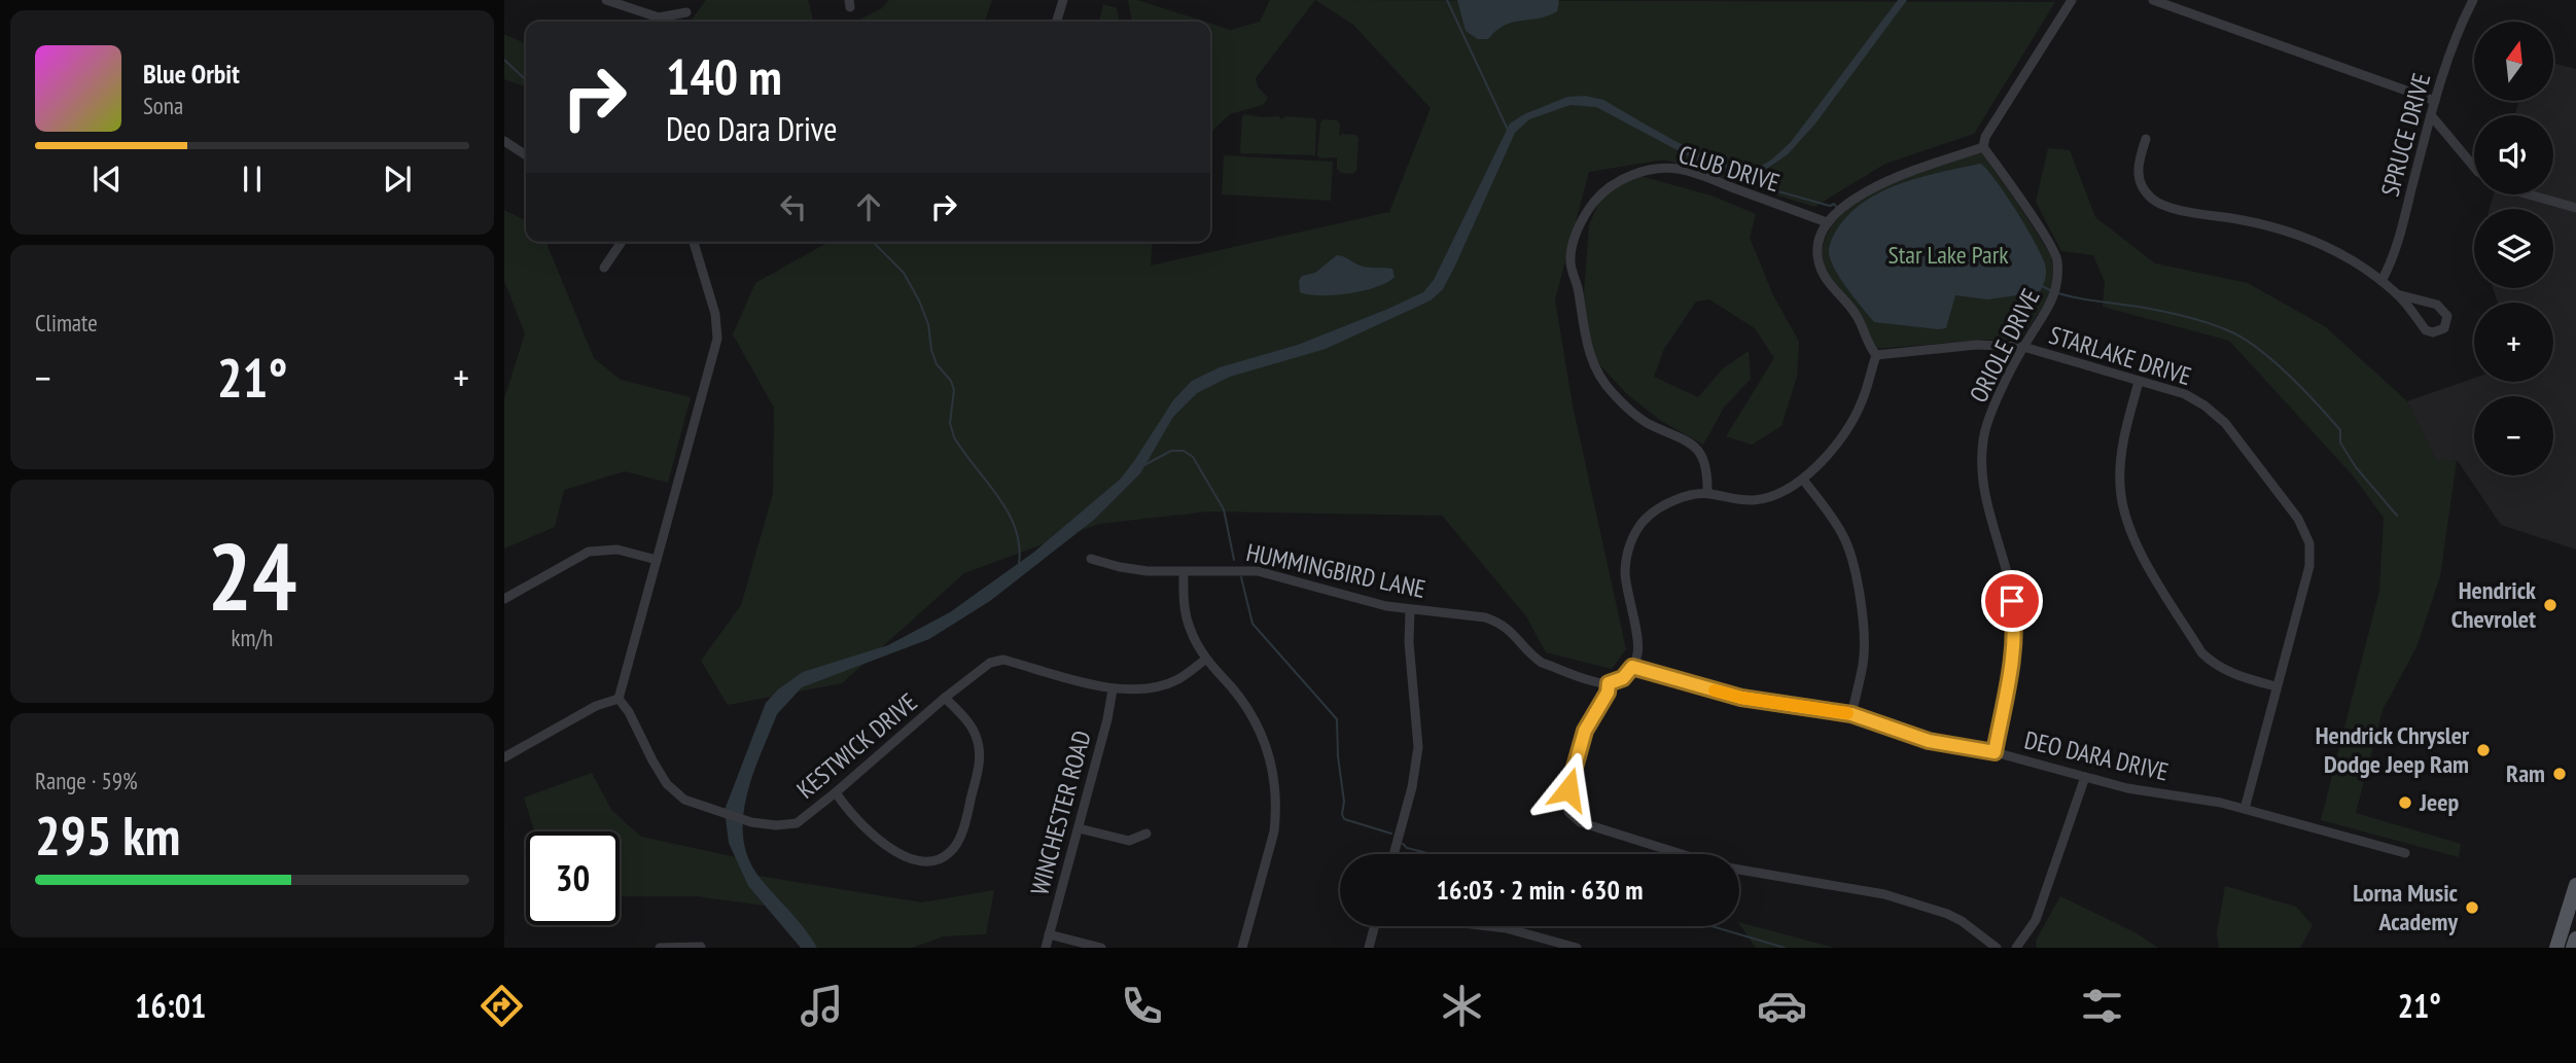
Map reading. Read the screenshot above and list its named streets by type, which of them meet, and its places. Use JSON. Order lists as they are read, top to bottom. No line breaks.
{"streets":{"street":["SPRUCE DRIVE","CLUB DRIVE","ORIOLE DRIVE","STARLAKE DRIVE","HUMMINGBIRD LANE","KESTWICK DRIVE","DEO DARA DRIVE","WINCHESTER ROAD"]},"crossings":[["CLUB DRIVE","ORIOLE DRIVE"],["CLUB DRIVE","STARLAKE DRIVE"],["ORIOLE DRIVE","STARLAKE DRIVE"],["ORIOLE DRIVE","DEO DARA DRIVE"],["STARLAKE DRIVE","DEO DARA DRIVE"],["KESTWICK DRIVE","WINCHESTER ROAD"]],"parks":["Star Lake Park"],"places":["Hendrick Chevrolet","Hendrick Chrysler Dodge Jeep Ram","Ram","Jeep","Lorna Music Academy"],"north":"top","page":{"map_buttons":["+","−"],"turn":["140 m","Deo Dara Drive"],"song":["Blue Orbit","Sona"],"tile":["Climate",["24","km/h"],["Range · 59%","295 km"]],"heat":["−","21°","+"],"limit":"30","trip":"16:03 · 2 min · 630 m","tabs":["16:01","21°"]}}
